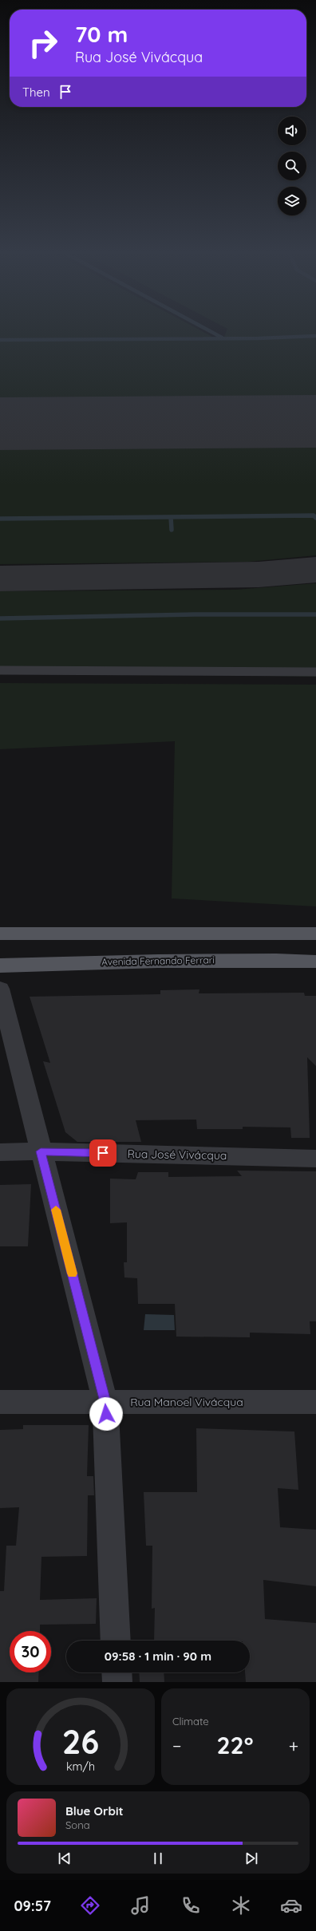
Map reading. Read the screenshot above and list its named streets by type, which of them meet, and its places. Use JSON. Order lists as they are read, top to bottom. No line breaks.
{"streets":{"main road":["Avenida Fernando Ferrari"],"street":["Rua José Vivácqua","Rua Manoel Vivácqua"]},"page":{"turn":["70 m","Rua José Vivácqua"],"then":"Then","limit":"30","trip":"09:58 · 1 min · 90 m","tile":"Climate","heat":["−","22°","+"],"song":["Blue Orbit","Sona"],"tabs":"09:57","gauge":["26","km/h"]}}
